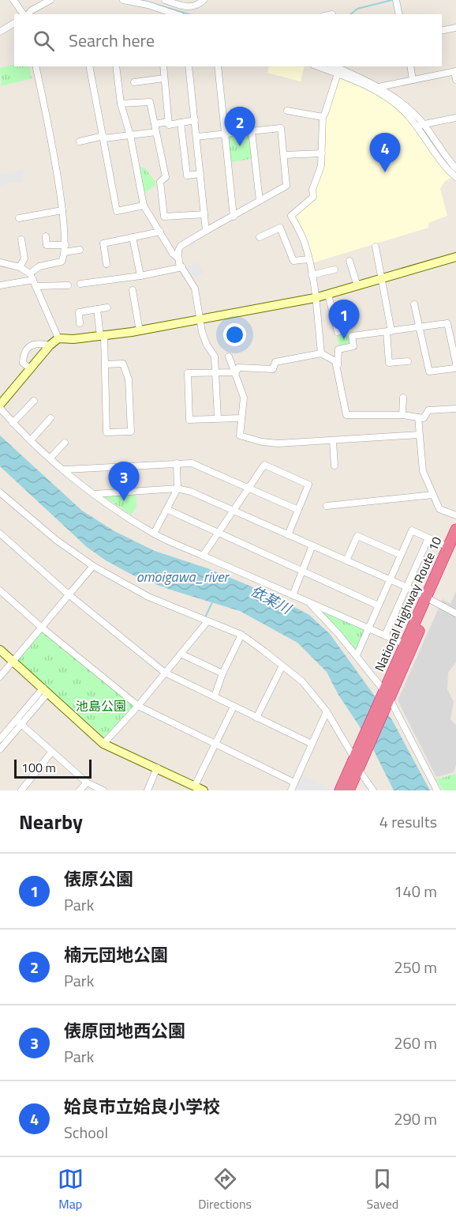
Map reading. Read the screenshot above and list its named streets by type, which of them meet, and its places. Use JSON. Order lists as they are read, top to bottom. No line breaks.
{"streets":{"highway":["National Highway Route 10"]},"water":["omoigawa_river","依某川"],"parks":["池島公園"],"scale_bar":"100 m","page":{"search":"Search here","pins":["2","4","1","3"],"scale":"100 m","heading":["Nearby","4 results"],"list":[{"mark":"1","name":"俵原公園","note":"Park","value":"140 m"},{"mark":"2","name":"楠元団地公園","note":"Park","value":"250 m"},{"mark":"3","name":"俵原団地西公園","note":"Park","value":"260 m"},{"mark":"4","name":"姶良市立姶良小学校","note":"School","value":"290 m"}],"nav":["Map","Directions","Saved"]}}
